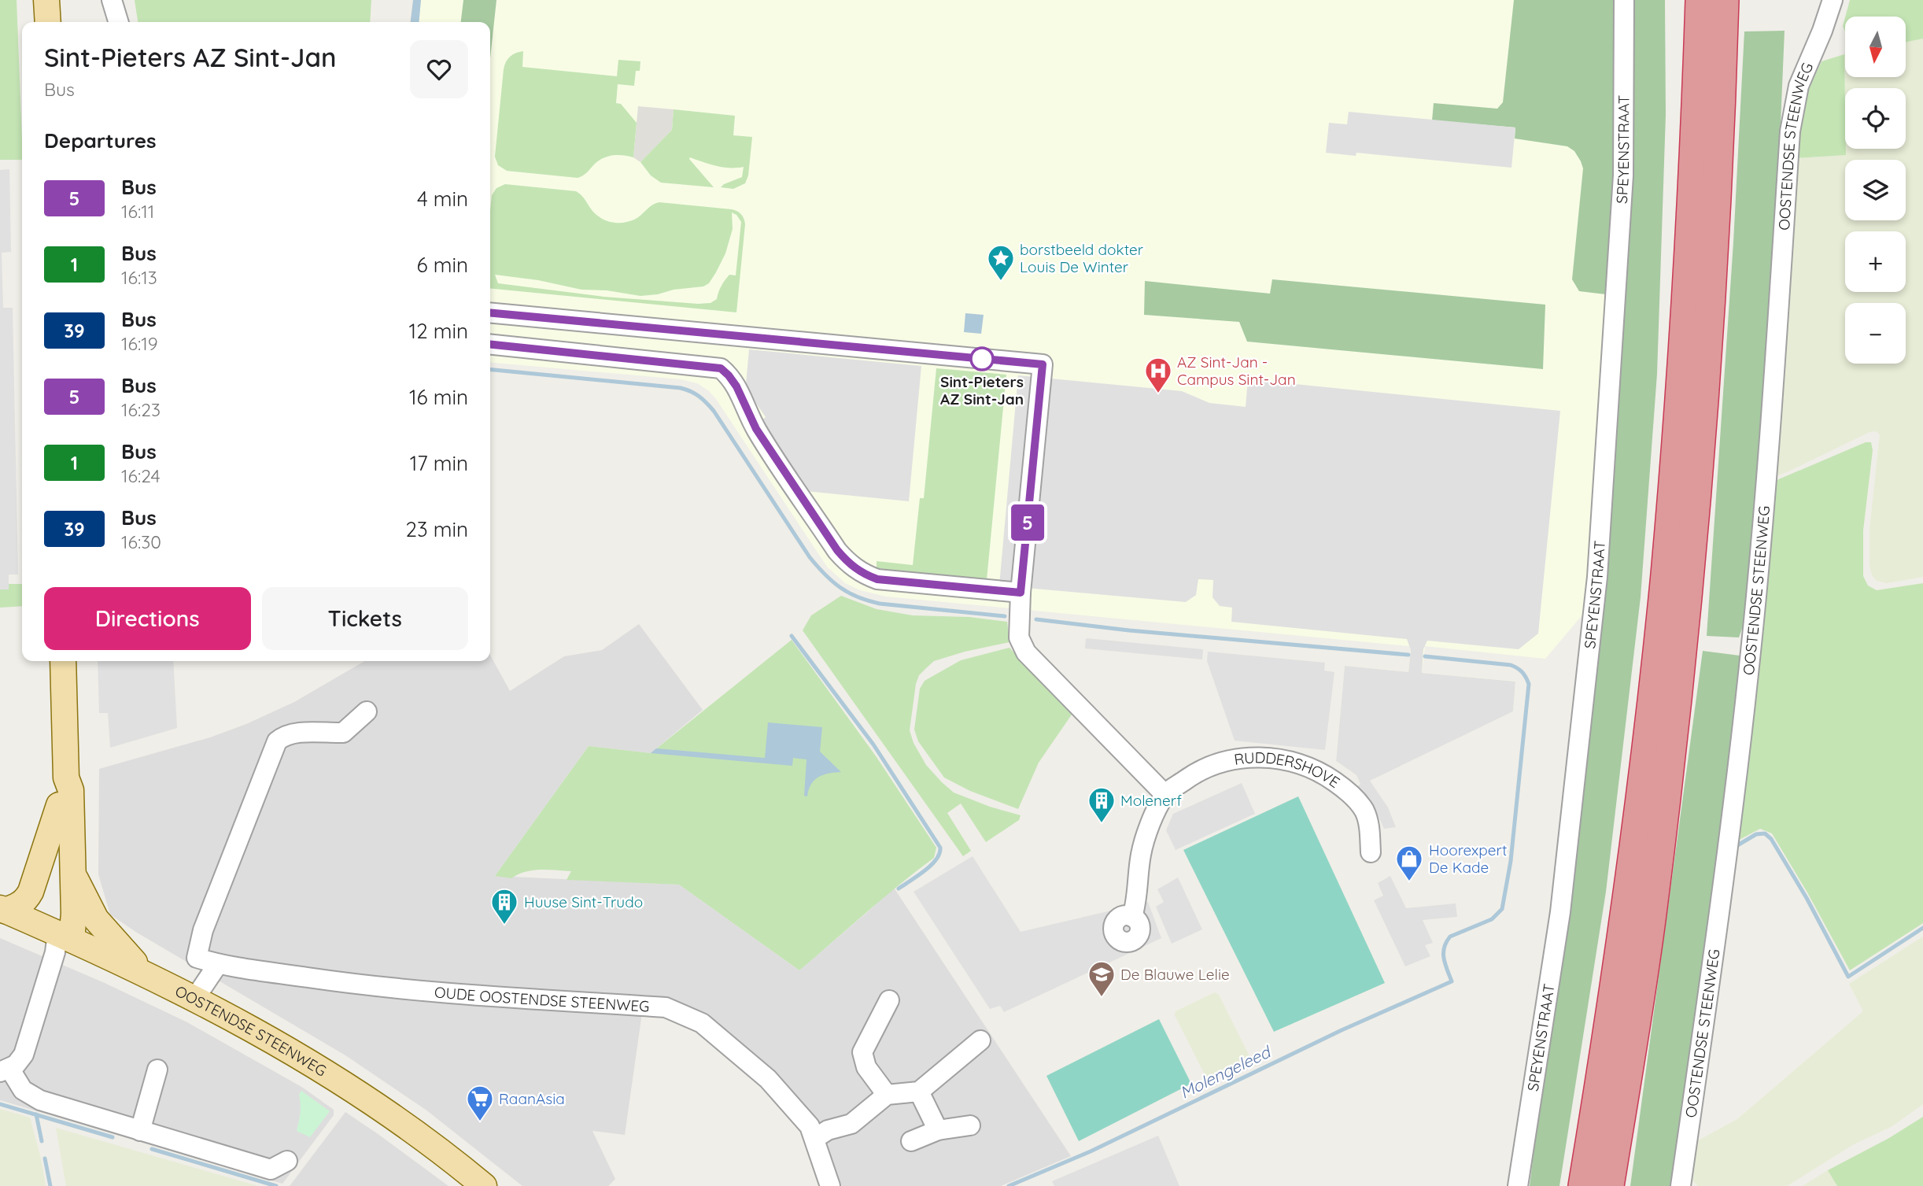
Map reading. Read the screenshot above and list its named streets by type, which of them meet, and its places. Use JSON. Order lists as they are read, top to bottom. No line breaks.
{"streets":{"main road":["OOSTENDSE STEENWEG"],"street":["SPEYENSTRAAT","RUDDERSHOVE","OUDE OOSTENDSE STEENWEG"]},"water":["Molengeleed"],"places":{"place":["borstbeeld dokter Louis De Winter"],"other":["Sint-Pieters AZ Sint-Jan"],"hospital":["AZ Sint-Jan - Campus Sint-Jan"],"building":["Molenerf","Huuse Sint-Trudo"],"shop":["Hoorexpert De Kade"],"school or university":["De Blauwe Lelie"],"supermarket":["RaanAsia"]},"lines":["bus line 5"],"north":"bottom","page":{"on_map":"5","map_buttons":["+","−"],"heading":[["Sint-Pieters AZ Sint-Jan","Bus"],"Departures"],"list":[{"mark":"5","name":"Bus","note":"16:11","value":"4 min"},{"mark":"1","name":"Bus","note":"16:13","value":"6 min"},{"mark":"39","name":"Bus","note":"16:19","value":"12 min"},{"mark":"5","name":"Bus","note":"16:23","value":"16 min"},{"mark":"1","name":"Bus","note":"16:24","value":"17 min"},{"mark":"39","name":"Bus","note":"16:30","value":"23 min"}],"buttons":["Directions","Tickets"]}}
